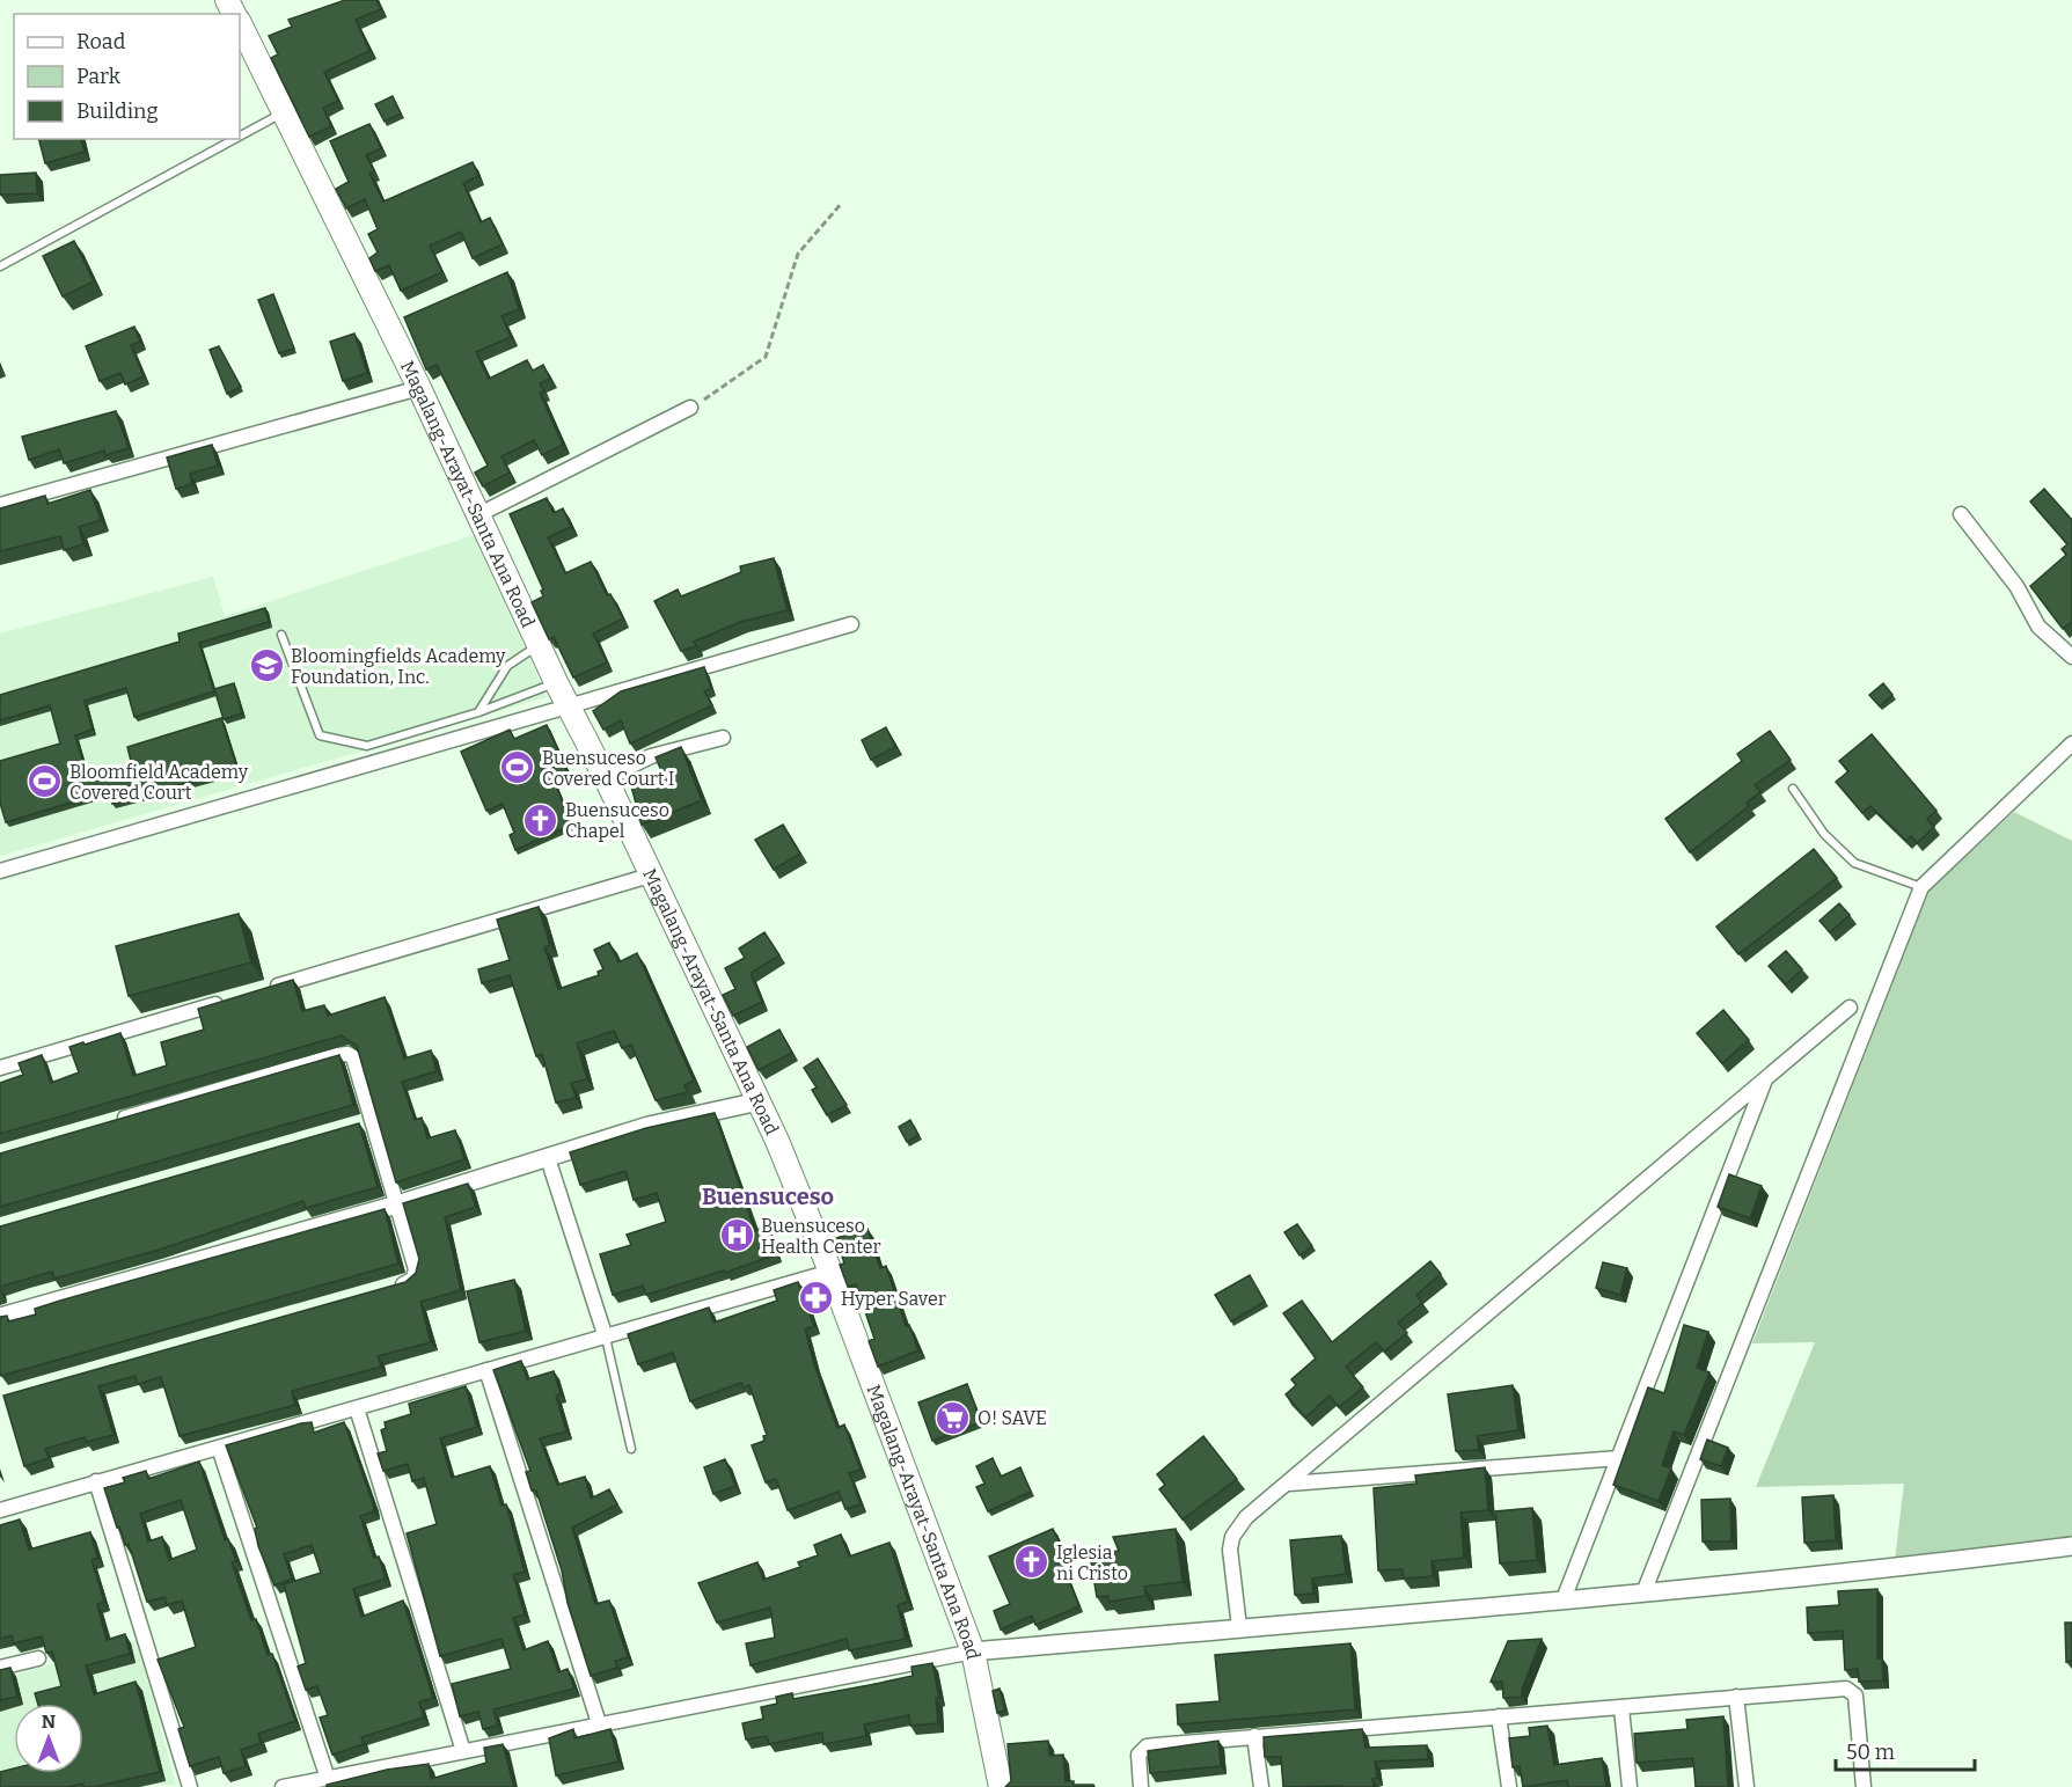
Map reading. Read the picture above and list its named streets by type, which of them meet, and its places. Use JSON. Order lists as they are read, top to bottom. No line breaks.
{"streets":{"main road":["Magalang-Arayat-Santa Ana Road"]},"districts":["Buensuceso"],"places":{"school or university":["Bloomingfields Academy Foundation, Inc."],"sports":["Buensuceso Covered Court I","Bloomfield Academy Covered Court"],"church":["Buensuceso Chapel","Iglesia ni Cristo"],"hospital":["Buensuceso Health Center"],"pharmacy":["Hyper Saver"],"supermarket":["O! SAVE"]},"legend":["Road","Park","Building"],"scale_bar":"50 m","north":"top"}
